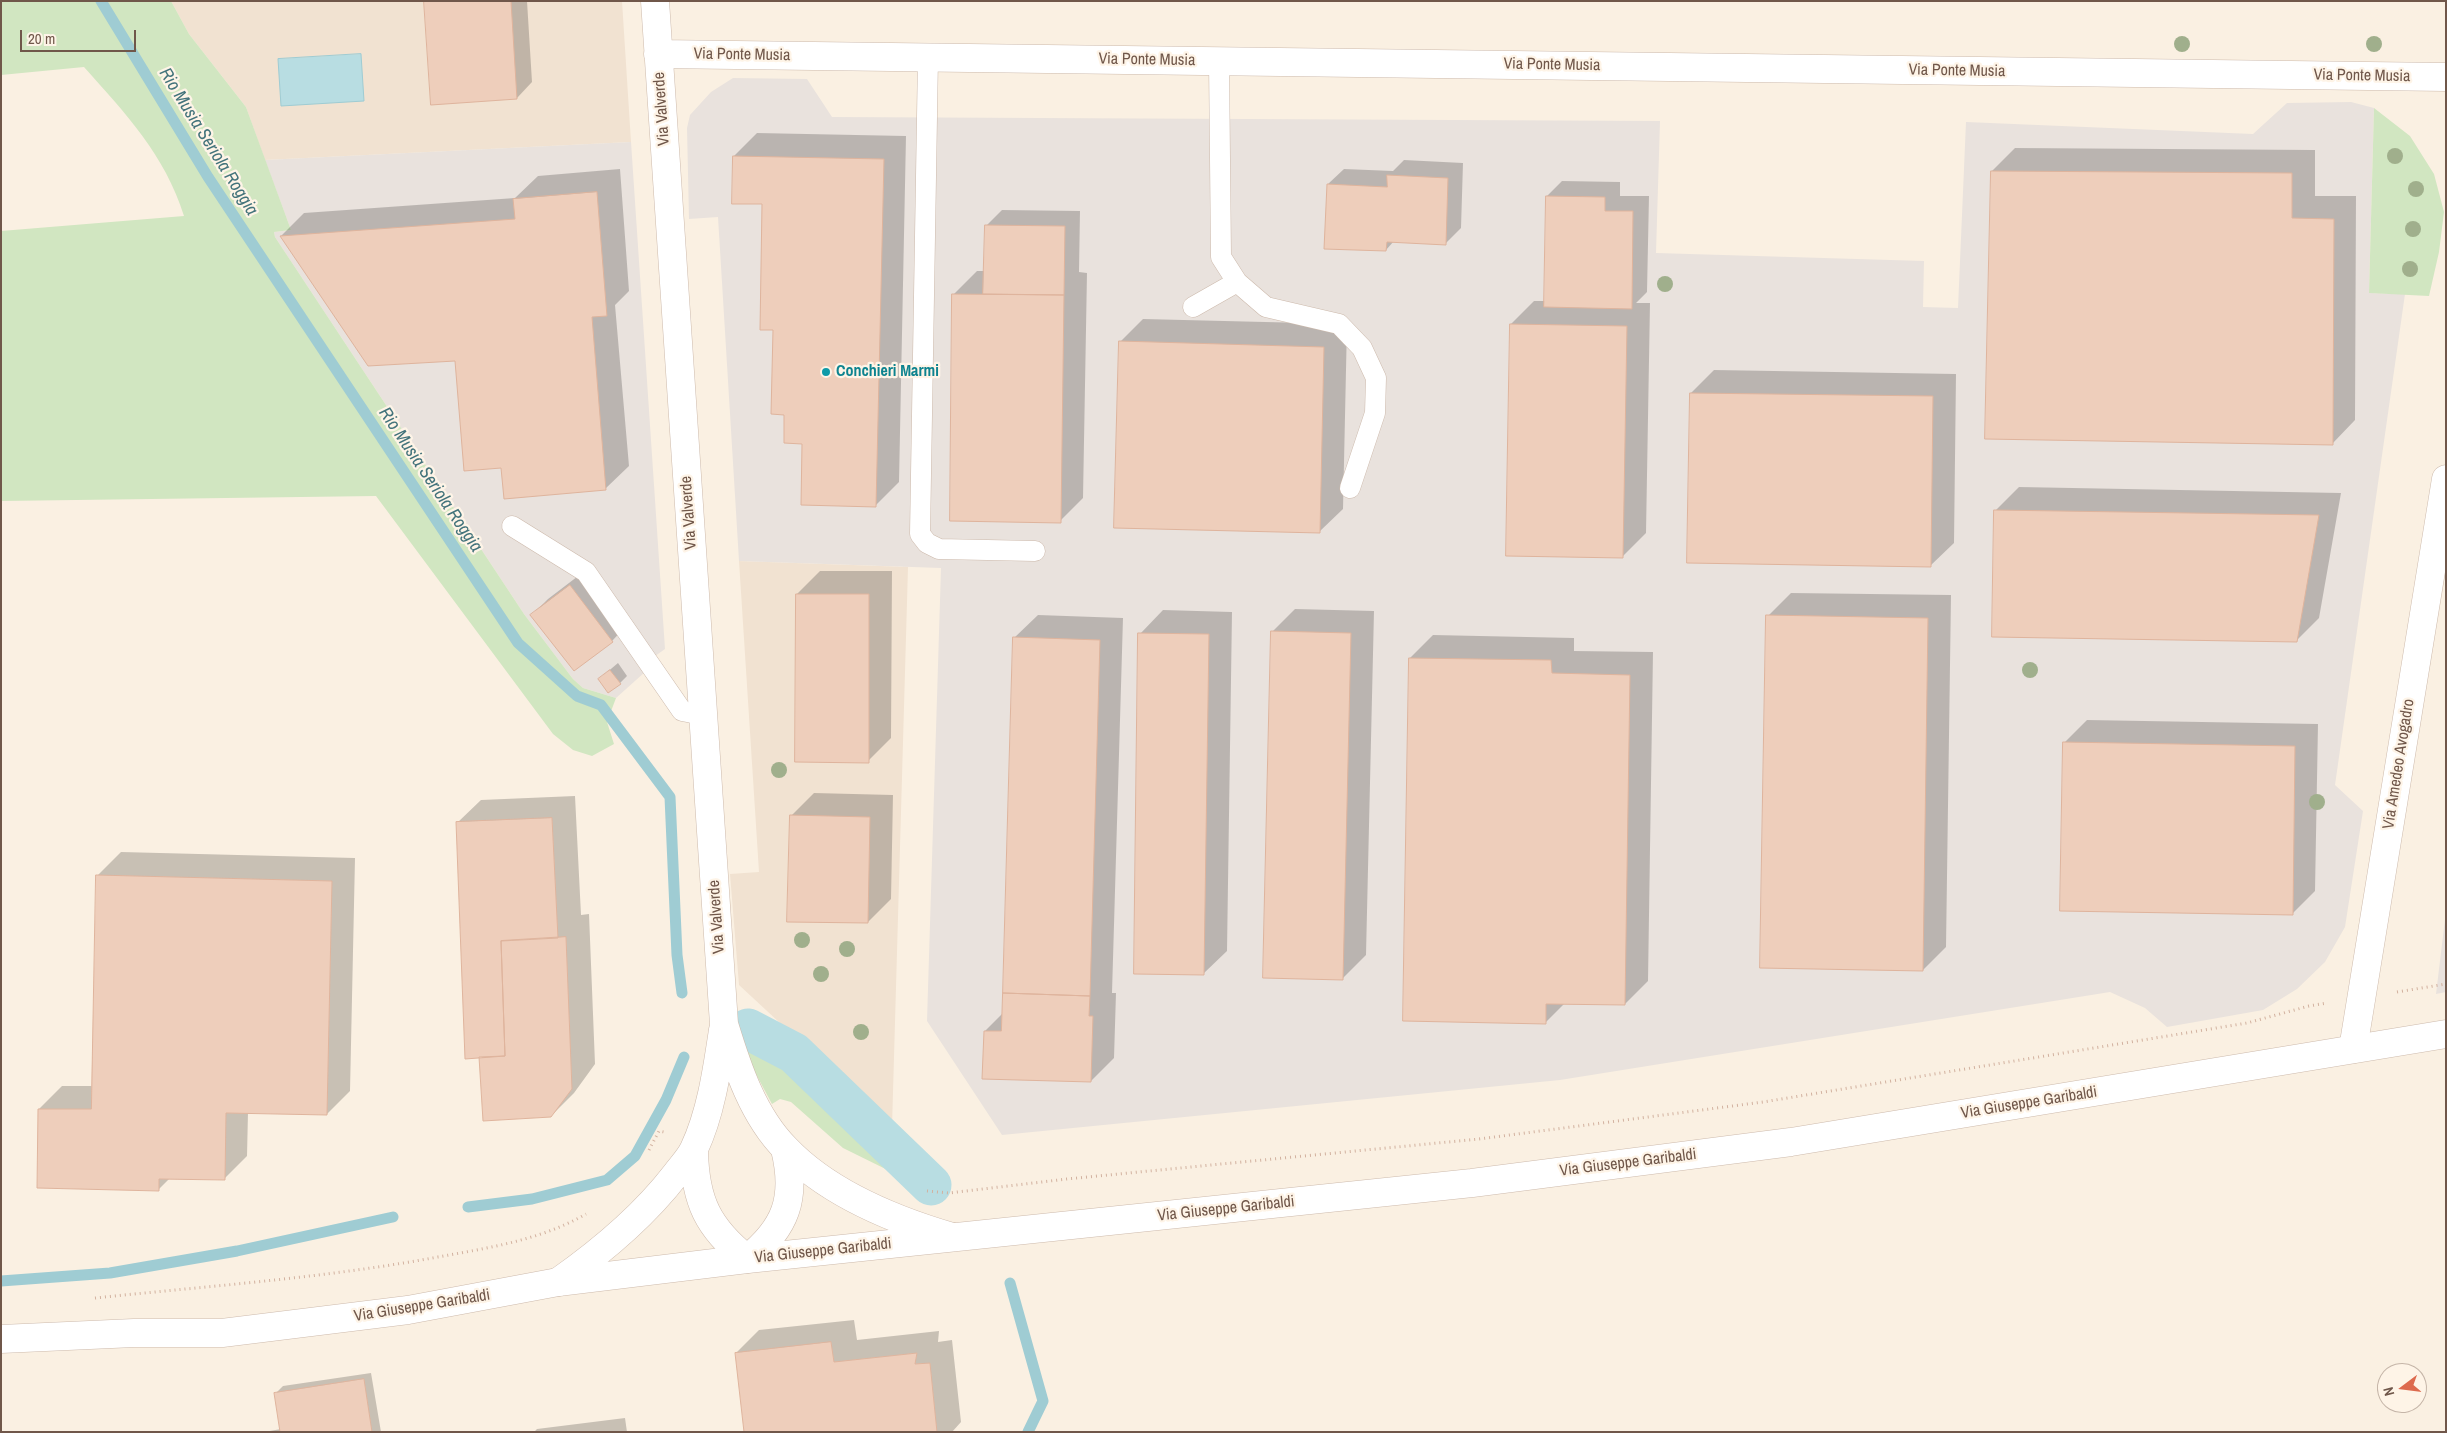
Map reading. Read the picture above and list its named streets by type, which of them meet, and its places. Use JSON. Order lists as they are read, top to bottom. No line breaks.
{"streets":{"street":["Via Ponte Musia","Via Valverde","Via Amedeo Avogadro","Via Giuseppe Garibaldi"]},"crossings":[["Via Ponte Musia","Via Valverde"],["Via Valverde","Via Giuseppe Garibaldi"],["Via Amedeo Avogadro","Via Giuseppe Garibaldi"]],"water":["Rio Musia Seriola Roggia"],"places":["Conchieri Marmi"],"scale_bar":"20 m","north":"left"}
